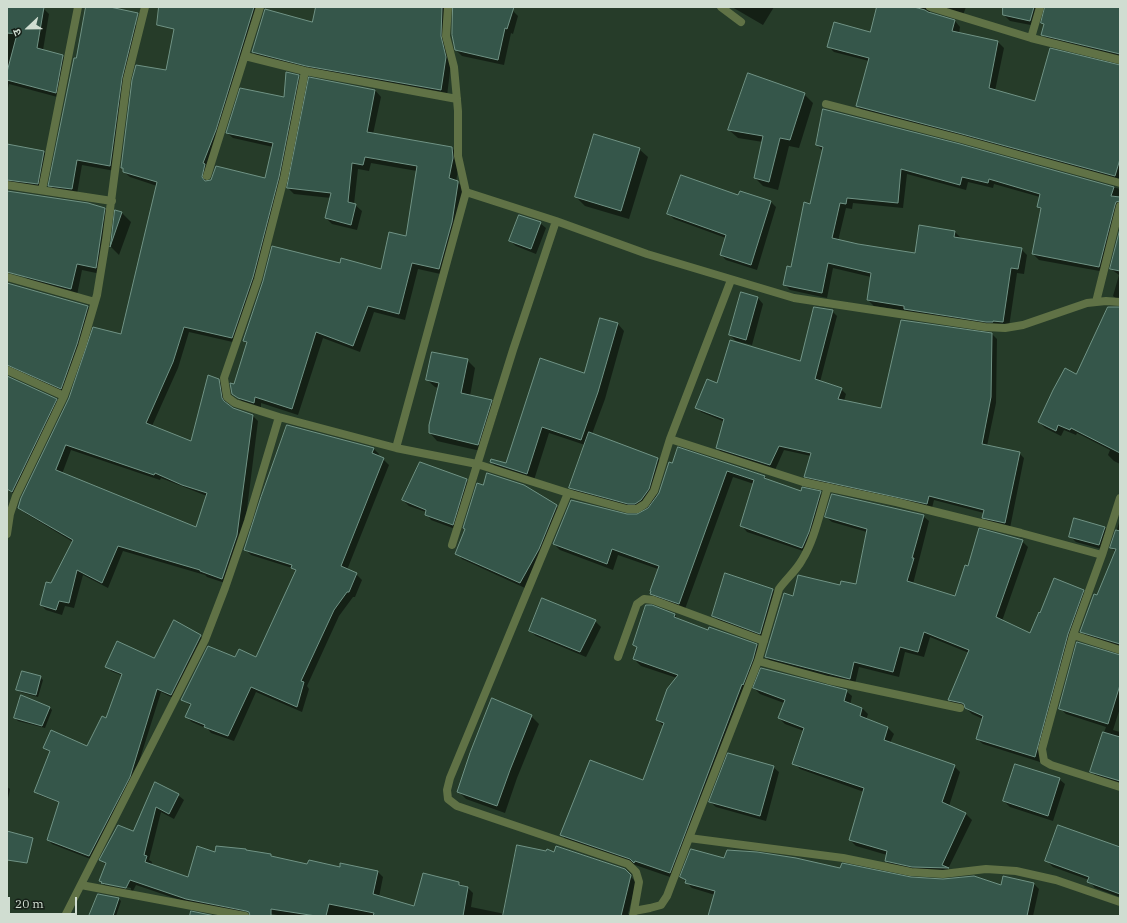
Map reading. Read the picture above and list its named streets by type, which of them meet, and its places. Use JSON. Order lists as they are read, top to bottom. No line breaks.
{"scale_bar":"20 m","north":"left"}
